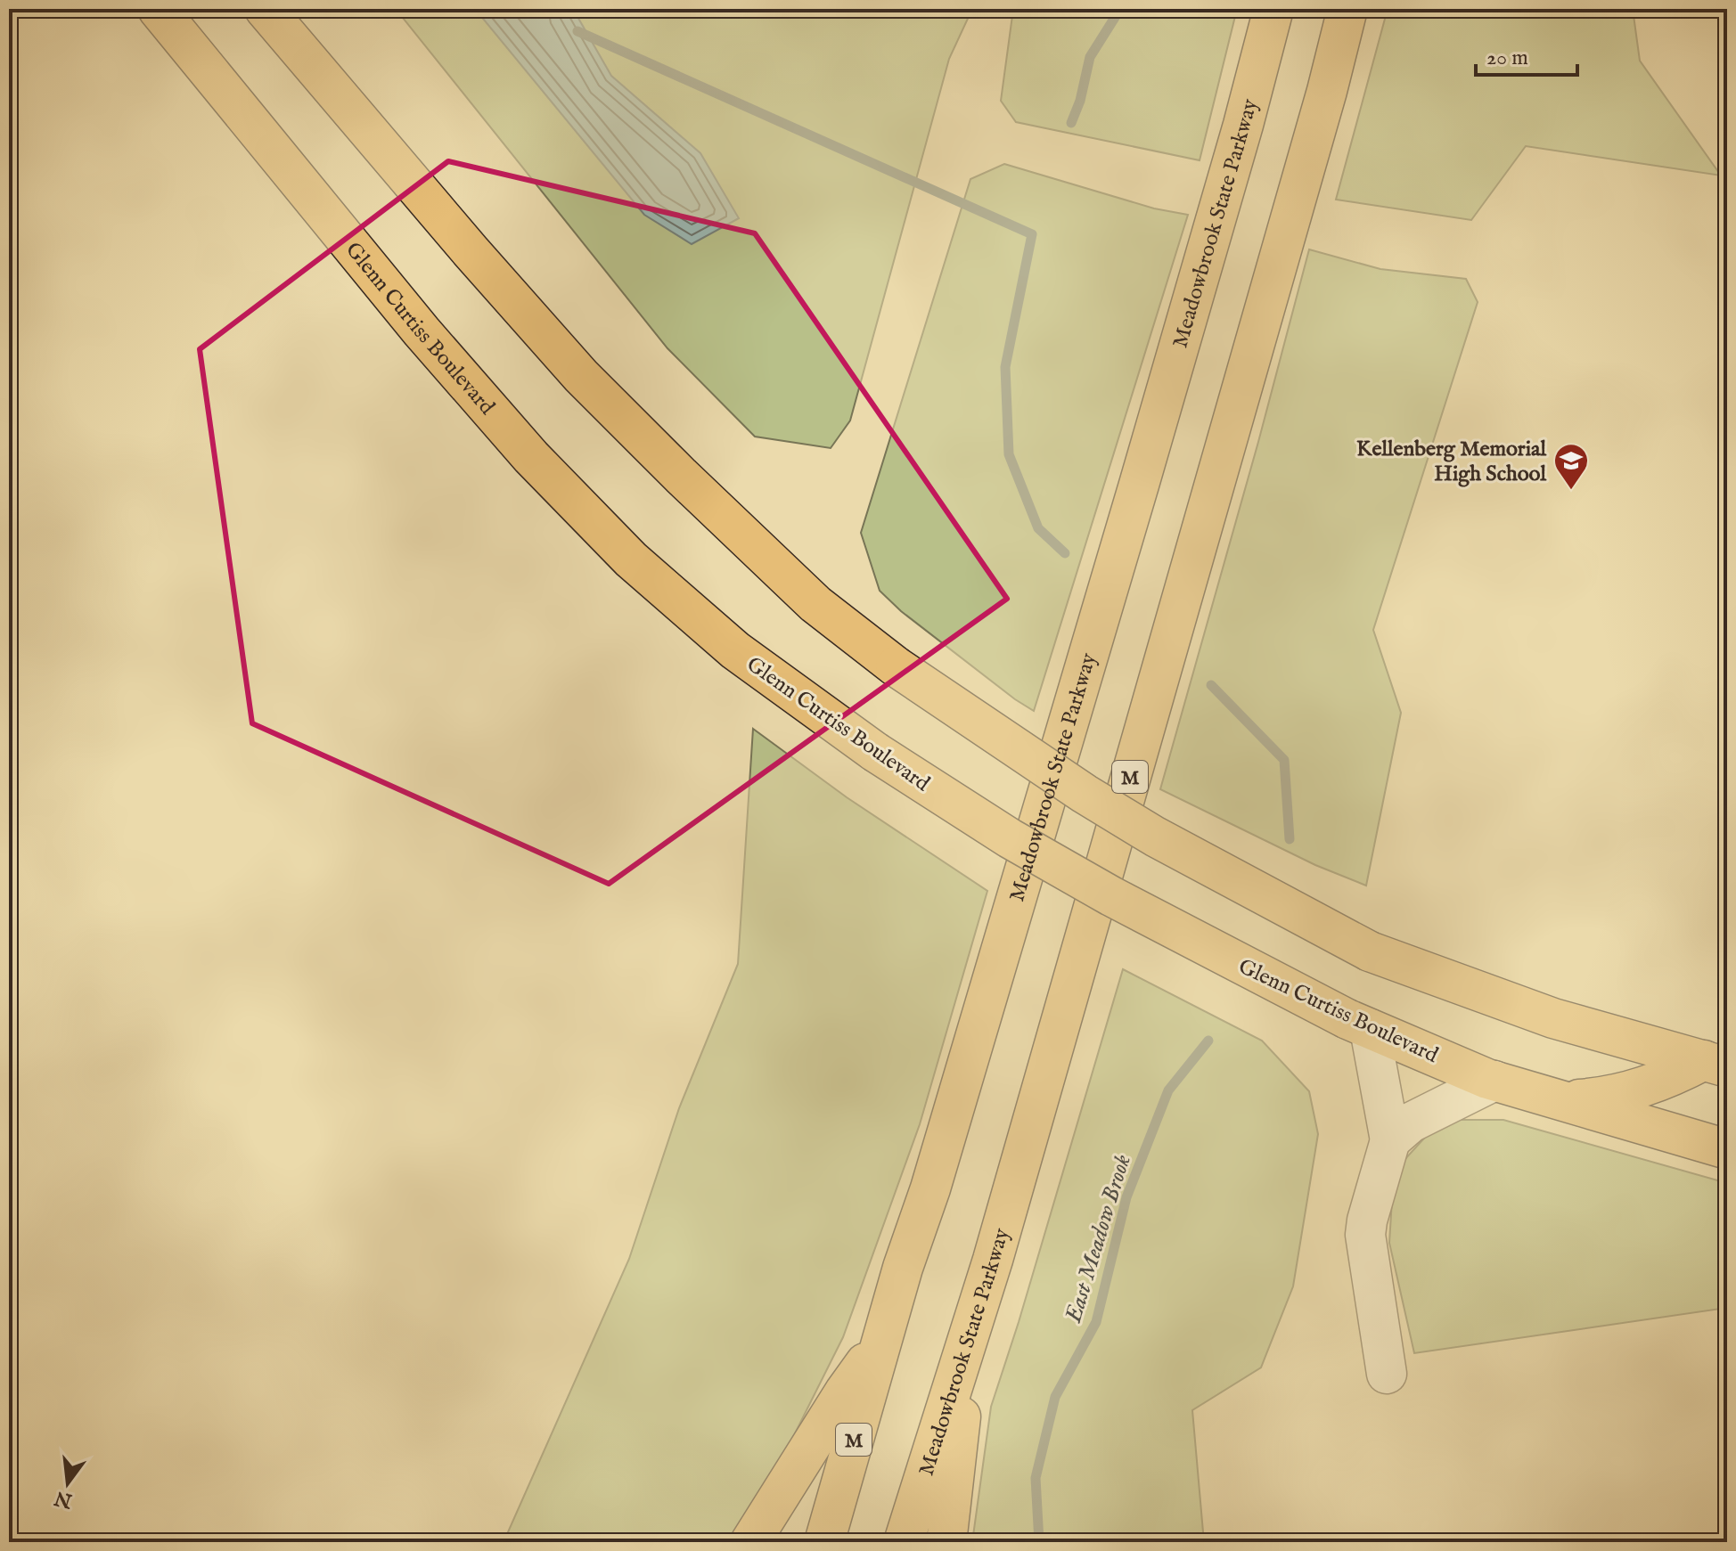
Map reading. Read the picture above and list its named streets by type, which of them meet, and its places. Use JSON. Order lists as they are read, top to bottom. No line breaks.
{"streets":{"main road":["Meadowbrook State Parkway","Glenn Curtiss Boulevard","M"]},"water":["East Meadow Brook"],"places":{"school or university":["Kellenberg Memorial High School"]},"scale_bar":"20 m","north":"bottom"}
